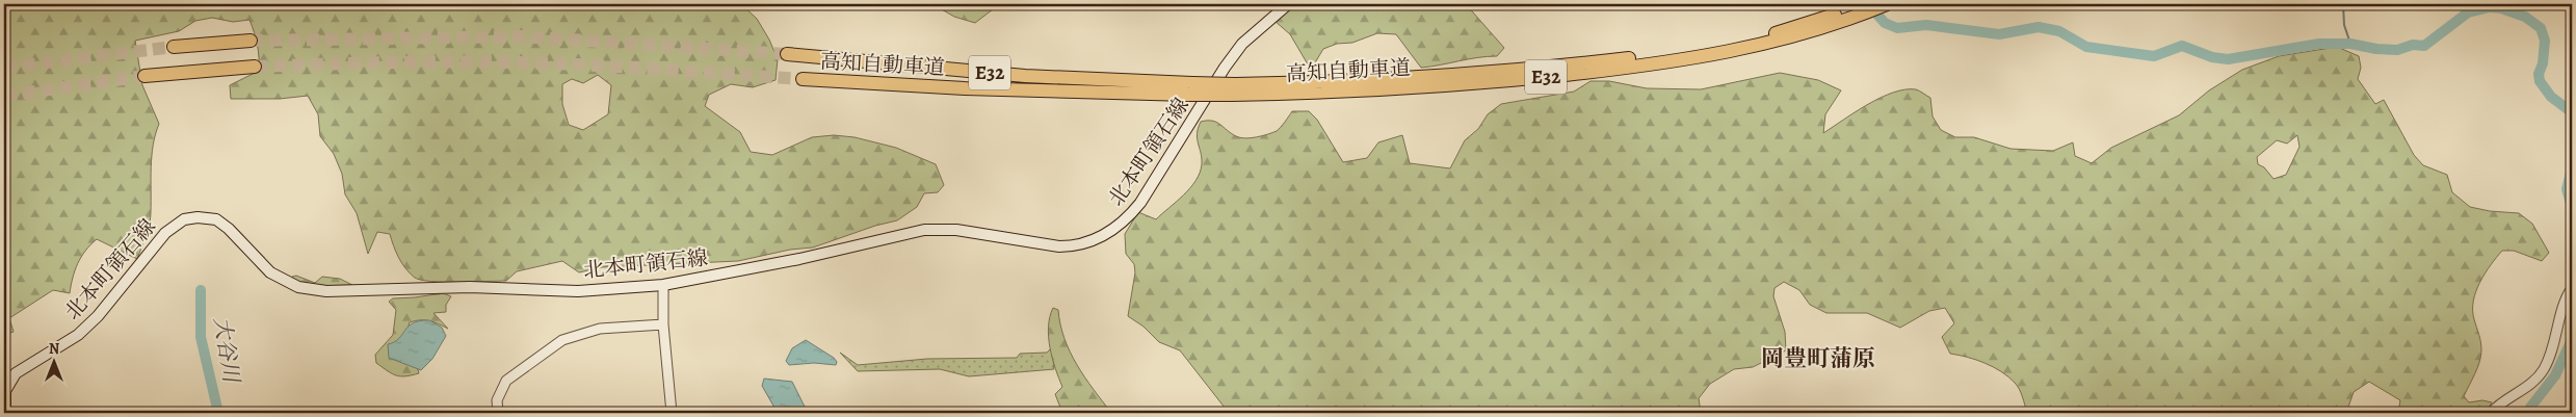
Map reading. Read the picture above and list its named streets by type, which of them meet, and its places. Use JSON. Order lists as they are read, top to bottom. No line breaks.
{"streets":{"highway":["高知自動車道","E32"],"main road":["北本町領石線"]},"districts":["岡豊町蒲原"],"water":["大谷川"],"north":"top"}
